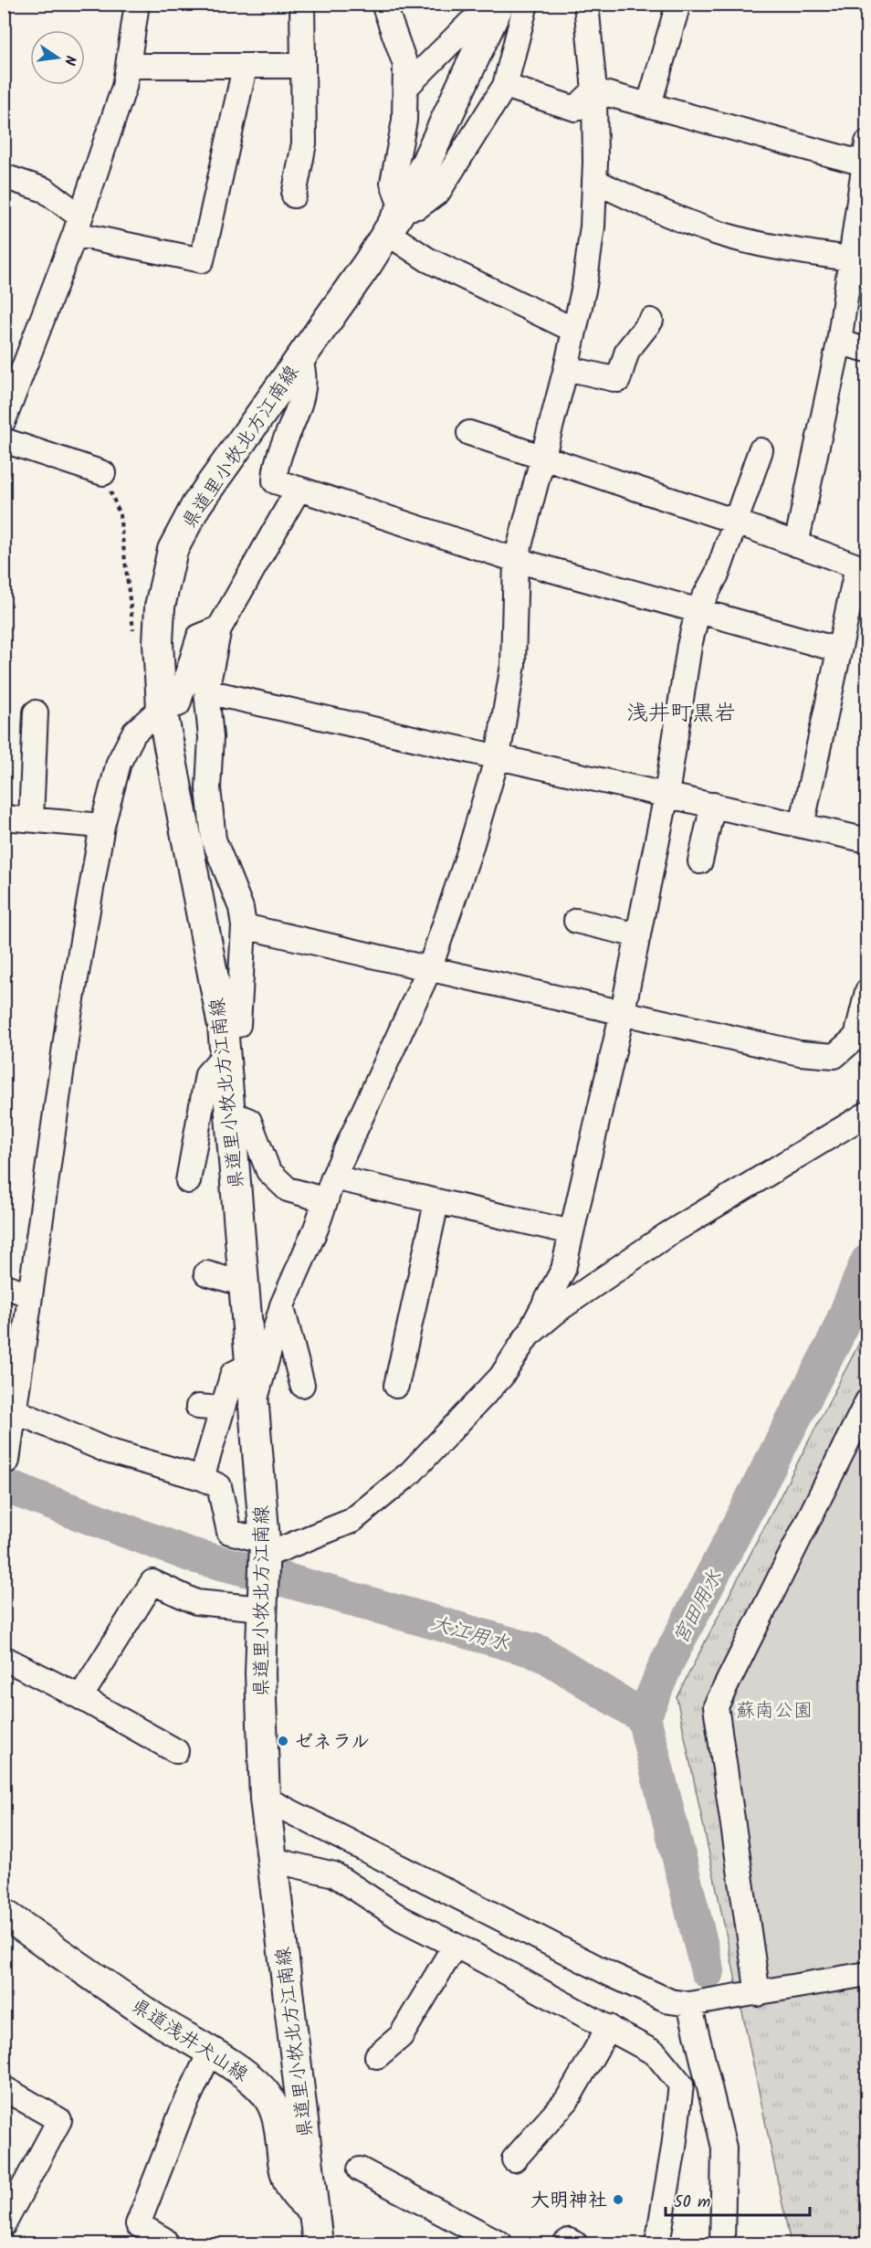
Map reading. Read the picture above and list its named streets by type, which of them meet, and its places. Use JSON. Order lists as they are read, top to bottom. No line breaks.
{"streets":{"main road":["県道里小牧北方江南線","県道浅井犬山線"]},"crossings":[["県道里小牧北方江南線","県道浅井犬山線"]],"districts":["浅井町黒岩"],"water":["宮田用水","大江用水"],"parks":["蘇南公園"],"places":["ゼネラル","大明神社"],"scale_bar":"50 m","north":"right"}
